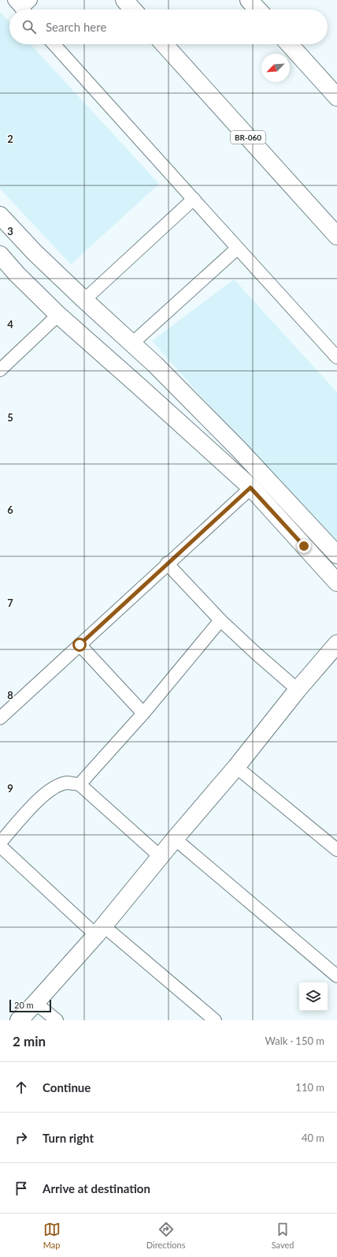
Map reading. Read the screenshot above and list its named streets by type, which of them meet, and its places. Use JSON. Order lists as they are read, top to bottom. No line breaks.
{"streets":{"main road":["BR-060"]},"scale_bar":"20 m","north":"bottom left","page":{"search":"Search here","scale":"20 m","heading":["2 min","Walk · 150 m"],"list":[["Continue","110 m"],["Turn right","40 m"],"Arrive at destination"],"nav":["Map","Directions","Saved"]},"grid":{"rows":["2","3","4","5","6","7","8","9"]}}
